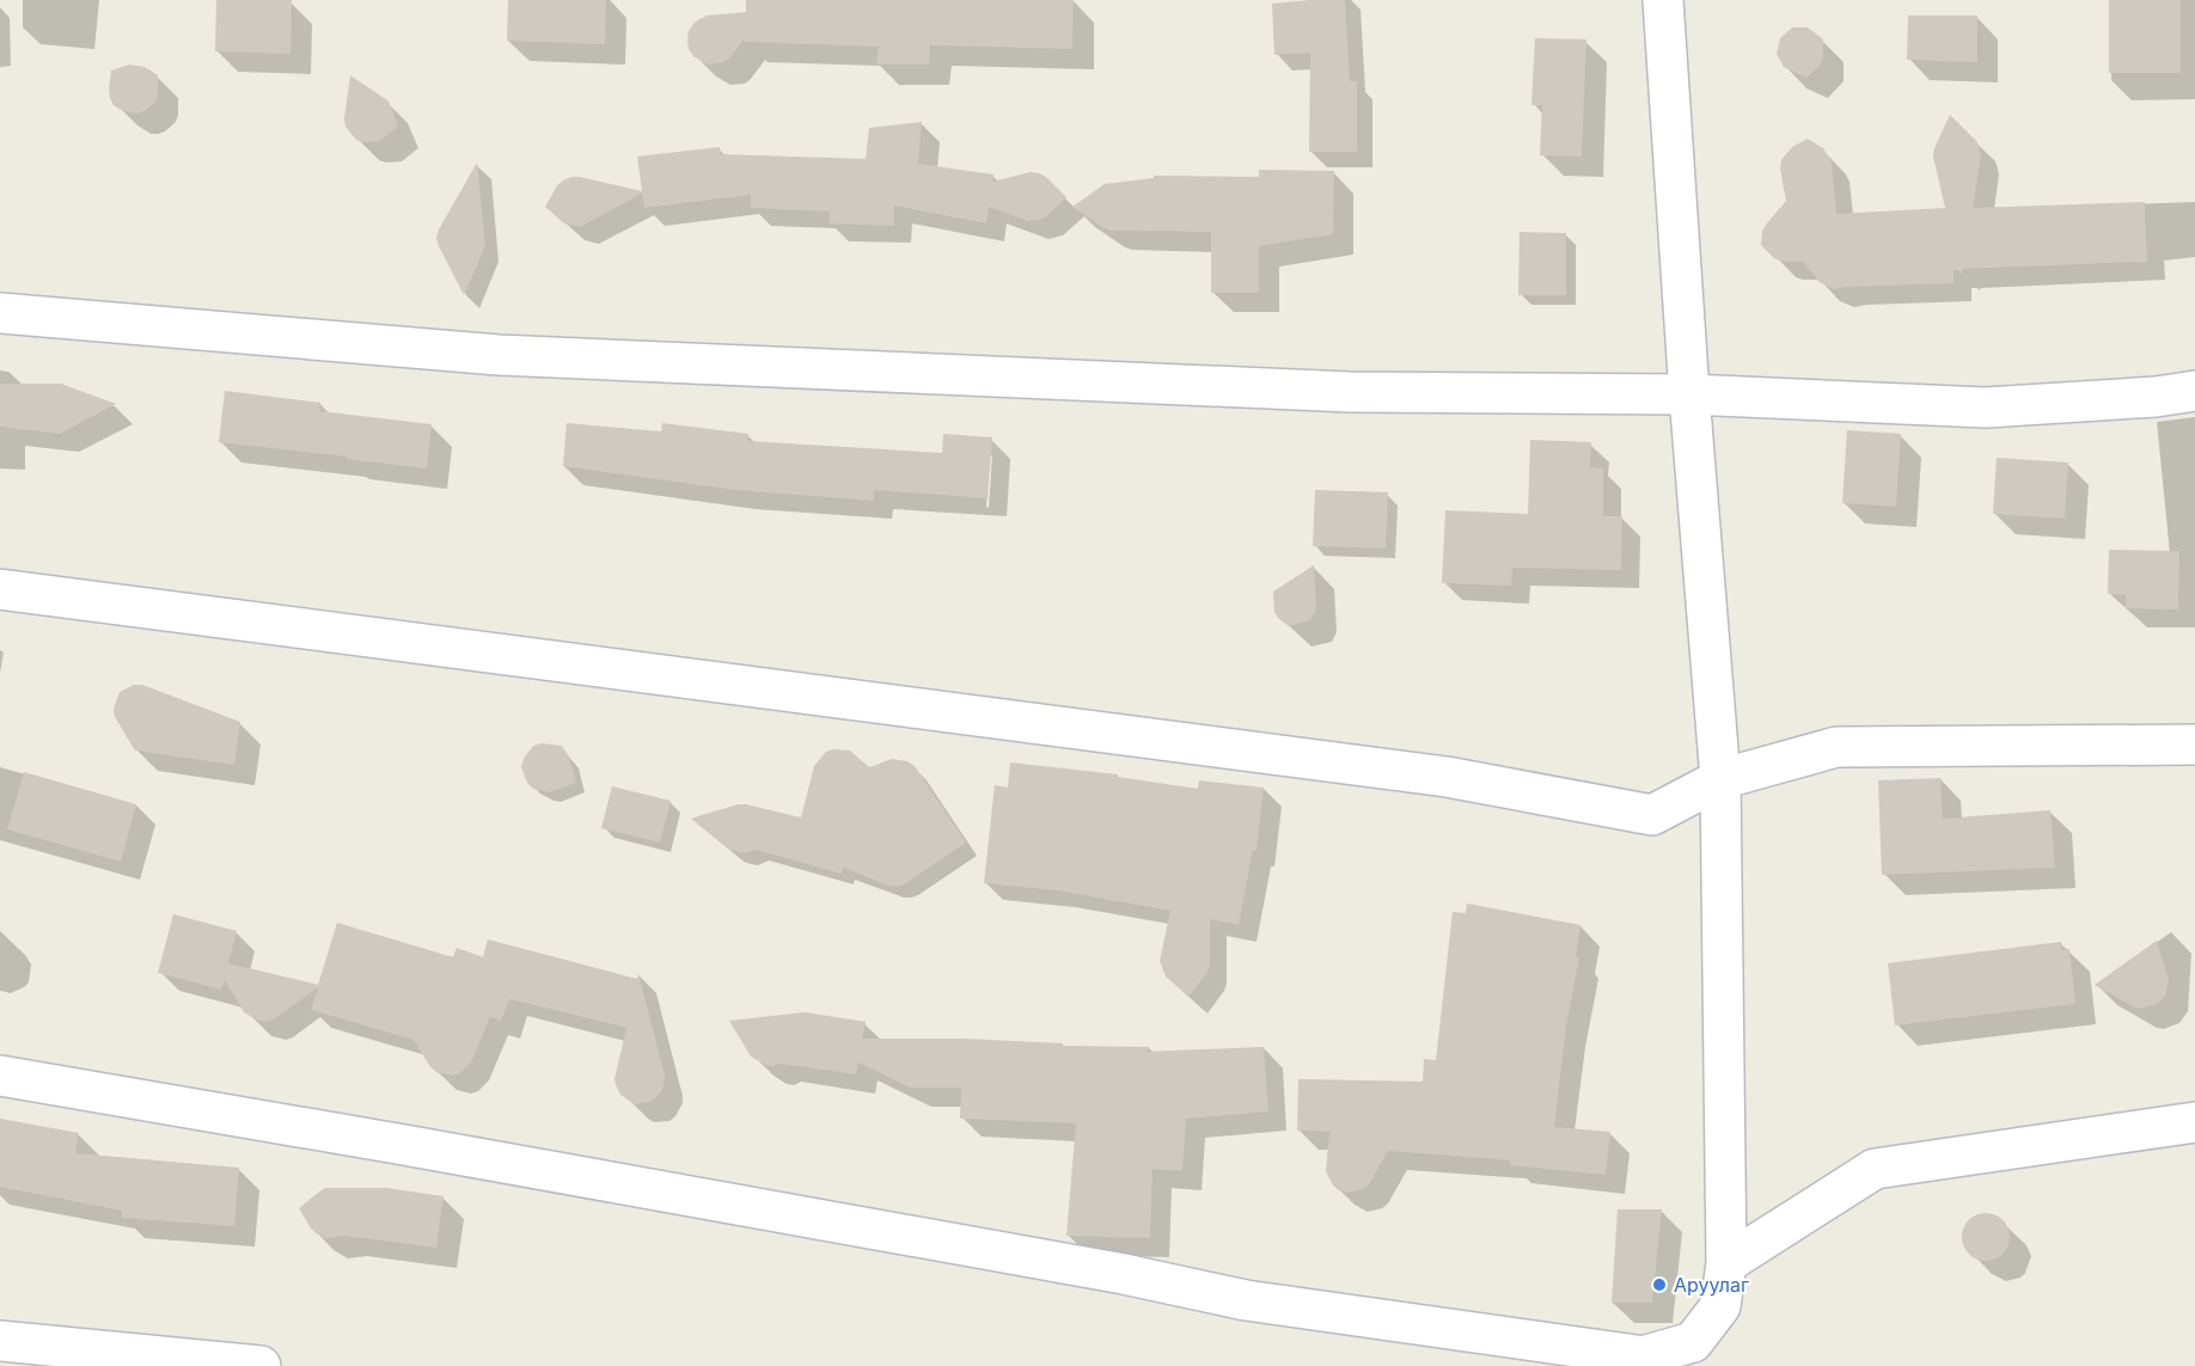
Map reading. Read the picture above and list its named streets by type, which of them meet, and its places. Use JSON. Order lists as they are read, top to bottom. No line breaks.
{"places":["Аруулаг"]}
